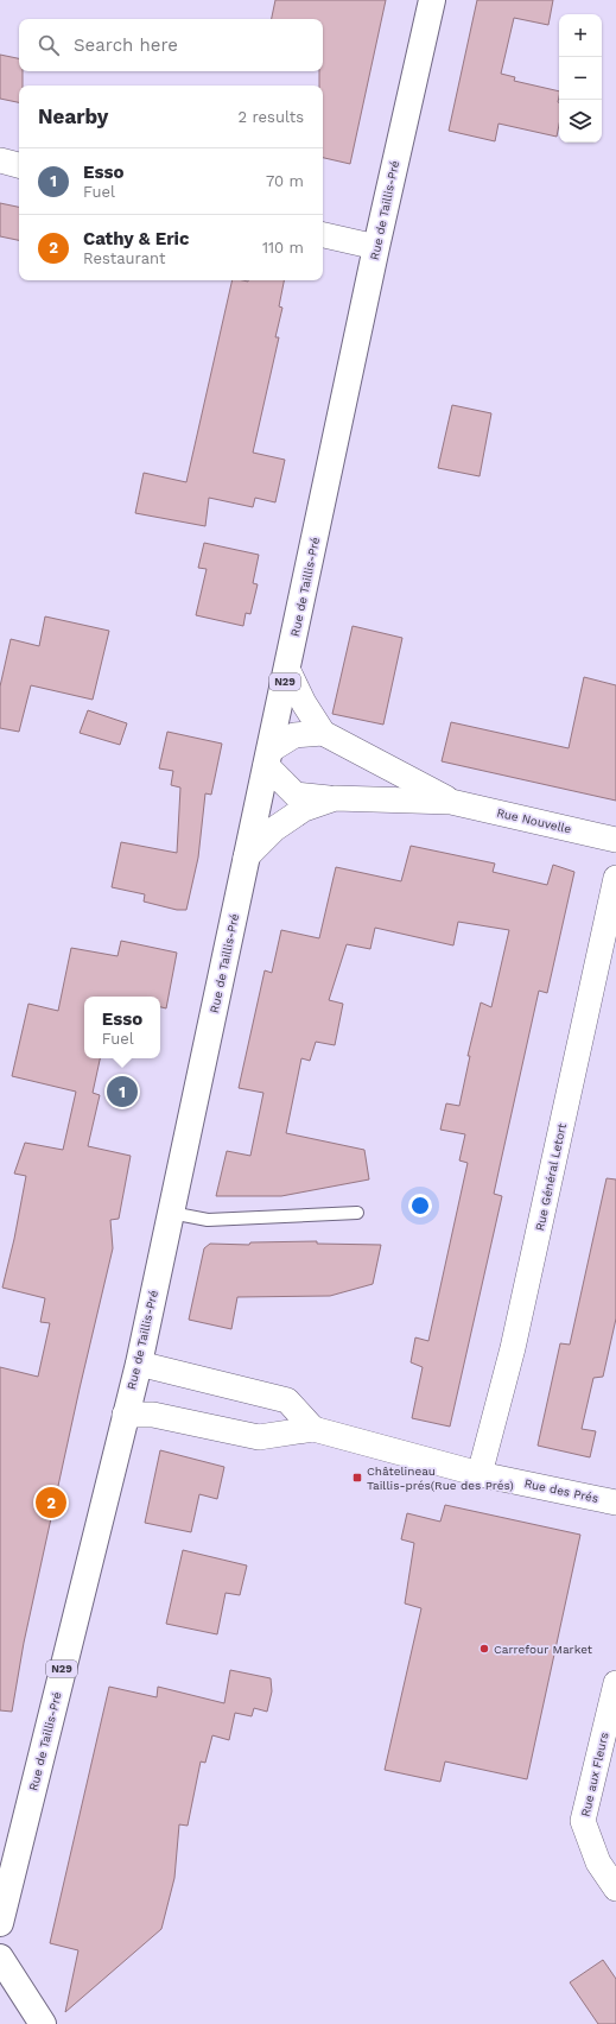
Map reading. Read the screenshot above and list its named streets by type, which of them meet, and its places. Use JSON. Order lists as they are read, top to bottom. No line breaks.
{"streets":{"main road":["Rue de Taillis-Pré","N29"],"street":["Rue Nouvelle","Rue Général Letort","Rue des Prés","Rue aux Fleurs"]},"crossings":[["Rue de Taillis-Pré","Rue Nouvelle"],["Rue Général Letort","Rue des Prés"]],"places":{"transit":["Châtelineau Taillis-prés(Rue des Prés)"],"other":["Carrefour Market"]},"page":{"map_buttons":["+","−"],"search":"Search here","heading":["Nearby","2 results"],"list":[{"mark":"1","name":"Esso","note":"Fuel","value":"70 m"},{"mark":"2","name":"Cathy & Eric","note":"Restaurant","value":"110 m"}],"popup":["Esso","Fuel"],"pins":["1","2"]}}
